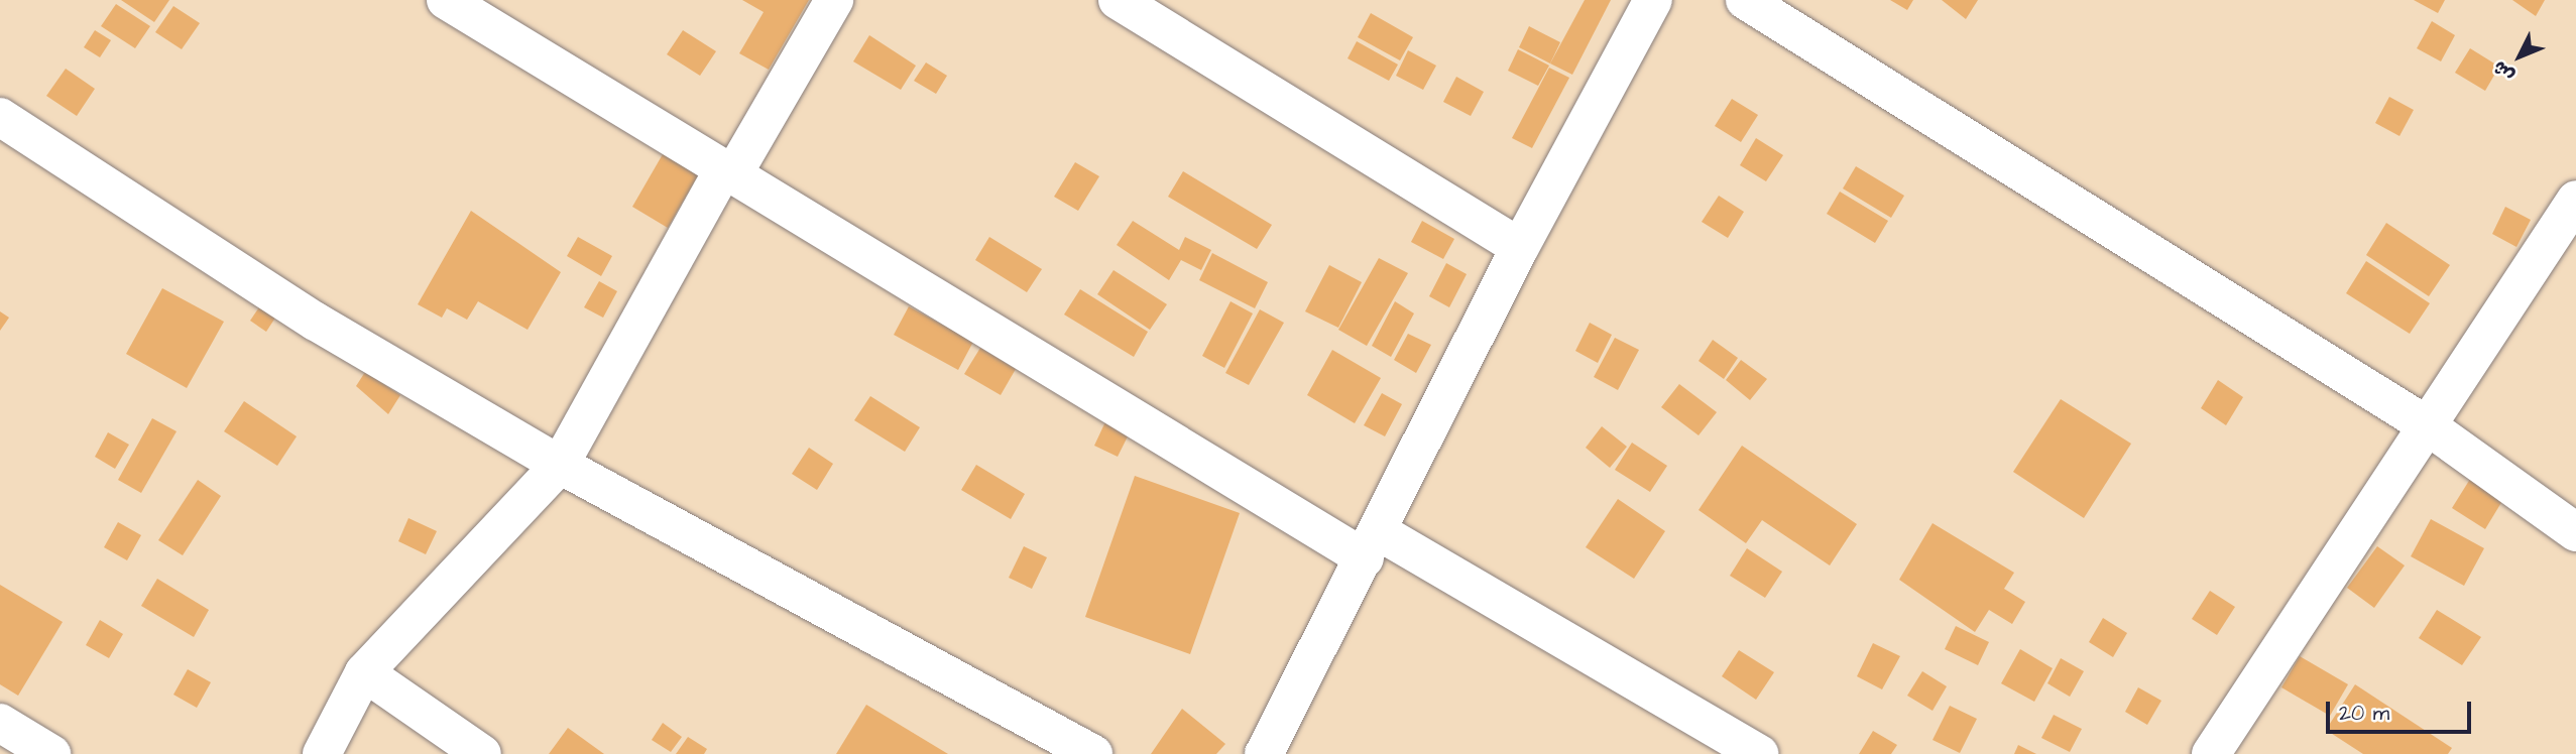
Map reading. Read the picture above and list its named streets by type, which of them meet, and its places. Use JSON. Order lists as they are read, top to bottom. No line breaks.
{"scale_bar":"20 m","north":"bottom left"}
